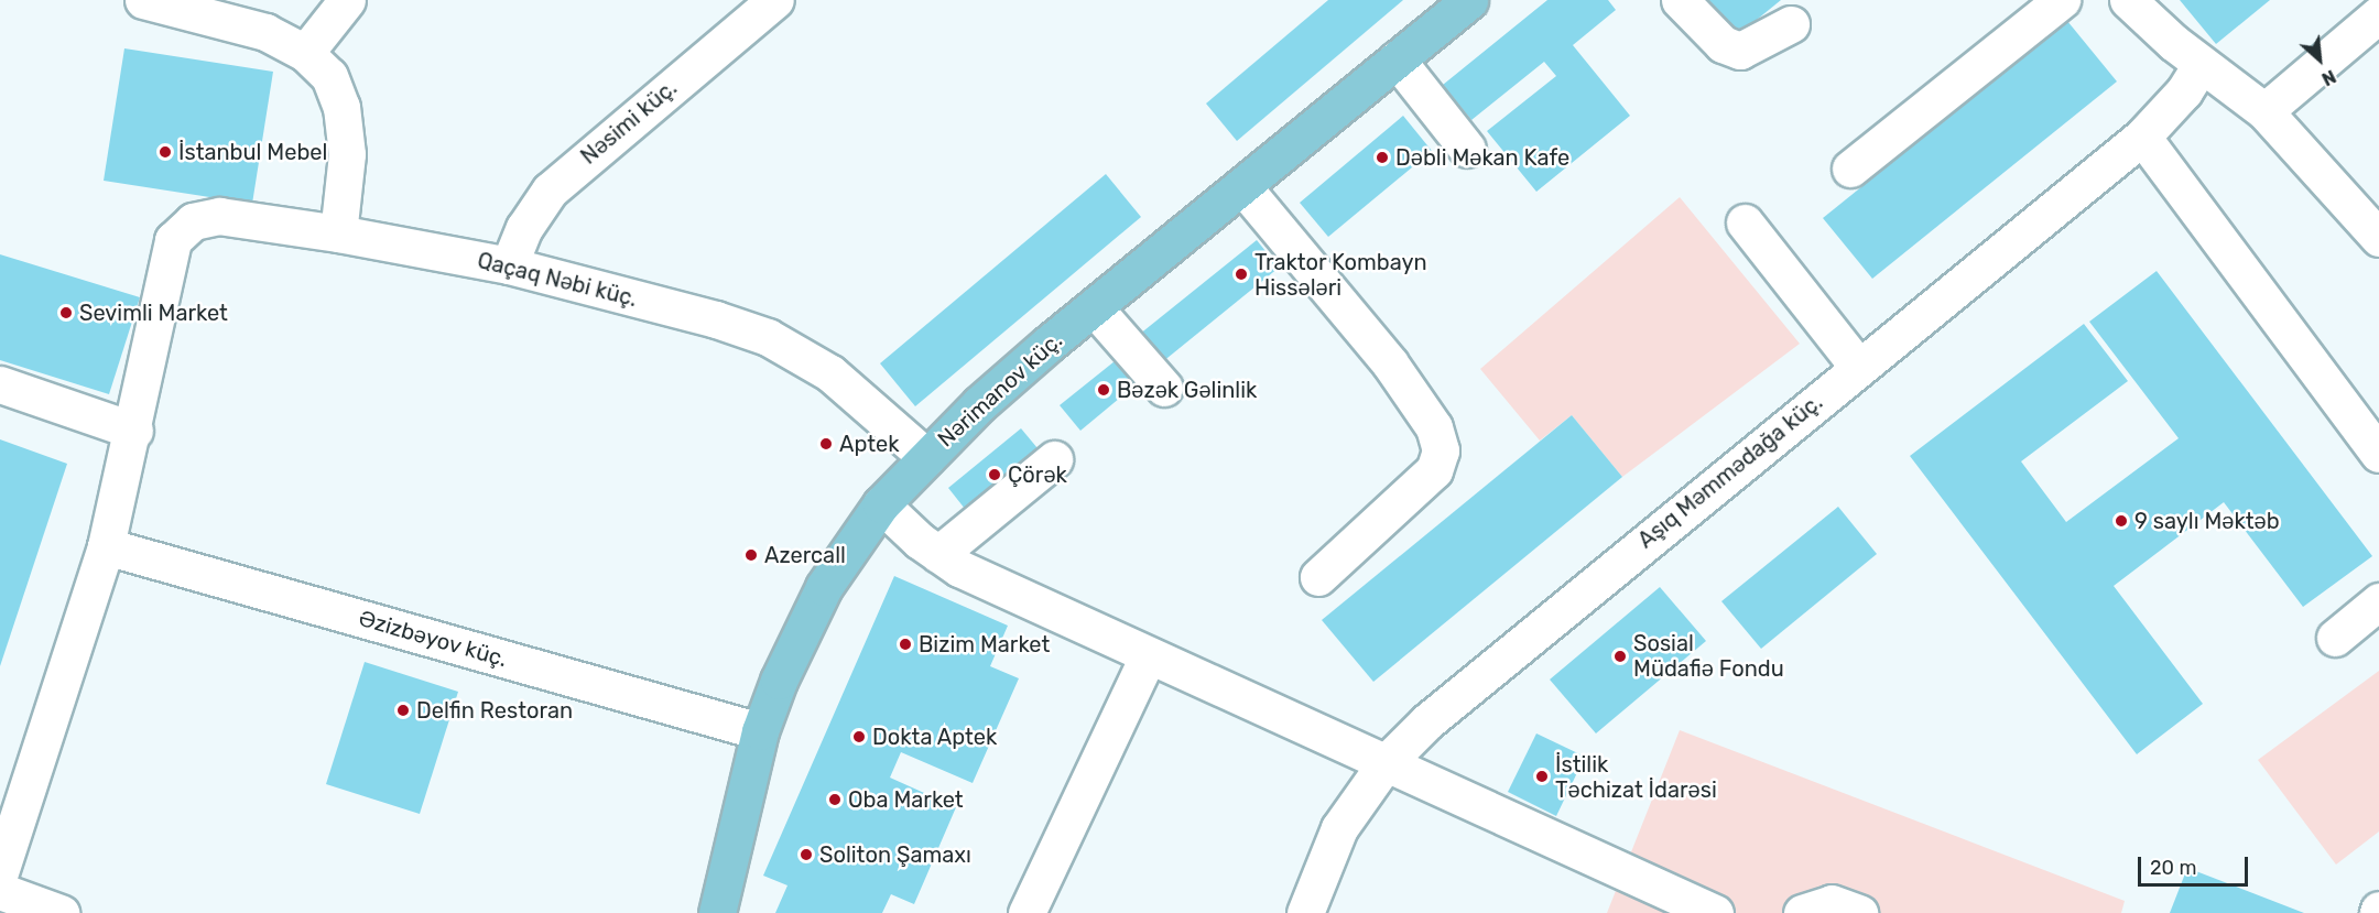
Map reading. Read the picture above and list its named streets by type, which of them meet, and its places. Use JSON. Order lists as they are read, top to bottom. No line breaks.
{"streets":{"main road":["Nərimanov küç."],"street":["Nəsimi küç.","Qaçaq Nəbi küç.","Aşıq Məmmədağa küç.","Əzizbəyov küç."]},"crossings":[["Nəsimi küç.","Qaçaq Nəbi küç."],["Qaçaq Nəbi küç.","Nərimanov küç."],["Qaçaq Nəbi küç.","Əzizbəyov küç."],["Nərimanov küç.","Əzizbəyov küç."]],"places":["İstanbul Mebel","Dəbli Məkan Kafe","Traktor Kombayn Hissələri","Sevimli Market","Bəzək Gəlinlik","Aptek","Çörək","9 saylı Məktəb","Azercall","Bizim Market","Sosial Müdafiə Fondu","Delfin Restoran","Dokta Aptek","İstilik Təchizat İdarəsi","Oba Market","Soliton Şamaxı"],"scale_bar":"20 m","north":"bottom right"}
